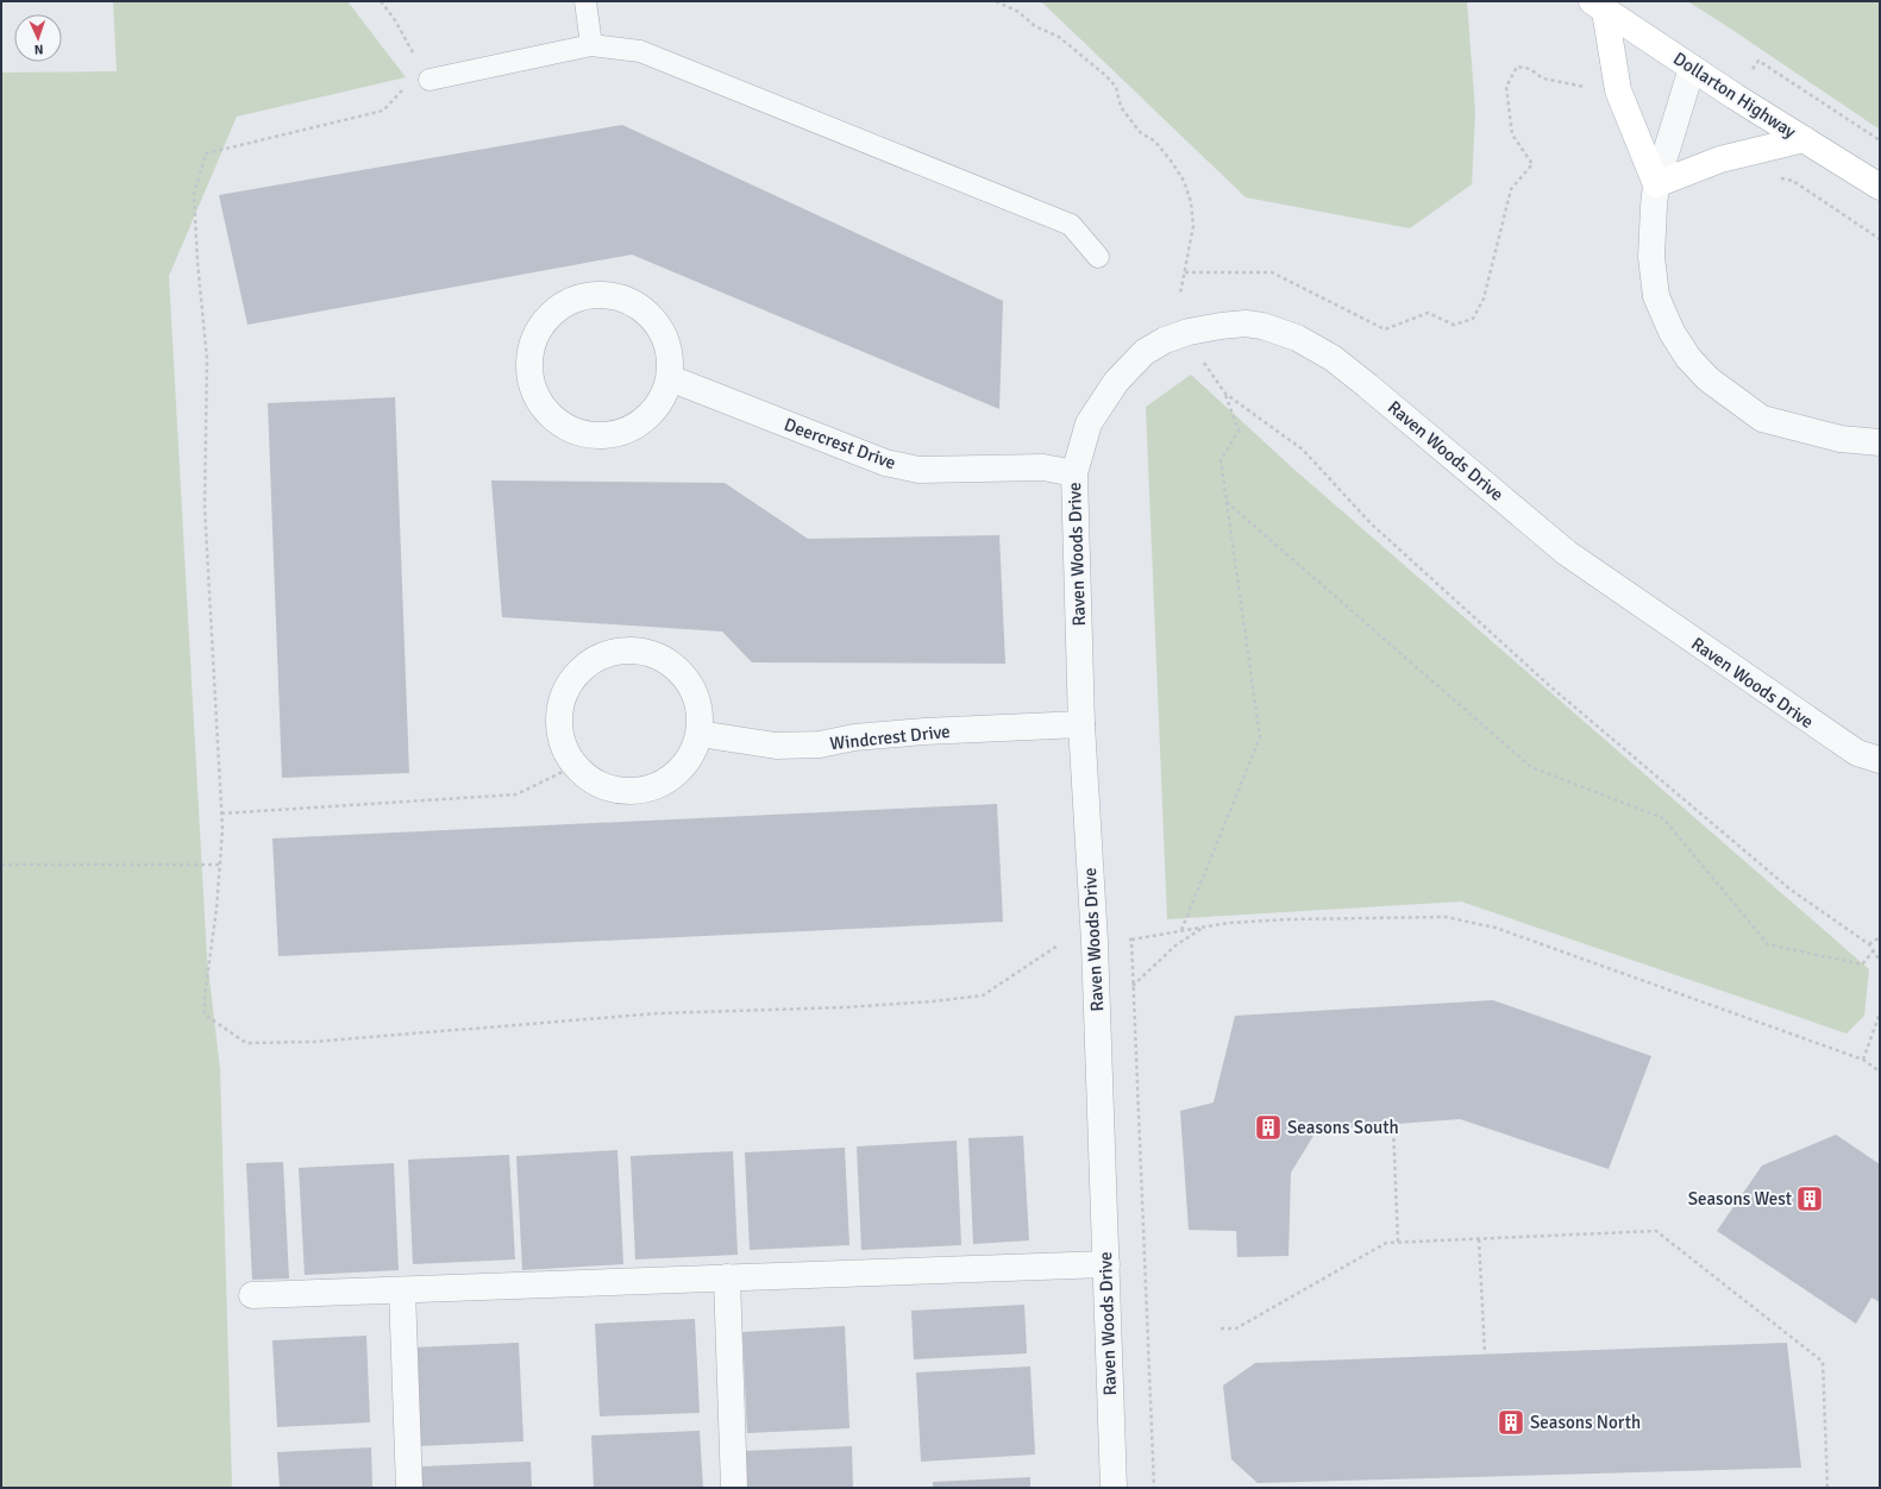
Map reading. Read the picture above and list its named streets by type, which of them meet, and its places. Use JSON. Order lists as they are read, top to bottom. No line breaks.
{"streets":{"street":["Dollarton Highway","Deercrest Drive","Raven Woods Drive","Windcrest Drive"]},"crossings":[["Deercrest Drive","Raven Woods Drive"],["Raven Woods Drive","Windcrest Drive"]],"places":{"building":["Seasons South","Seasons West","Seasons North"]},"north":"bottom"}
